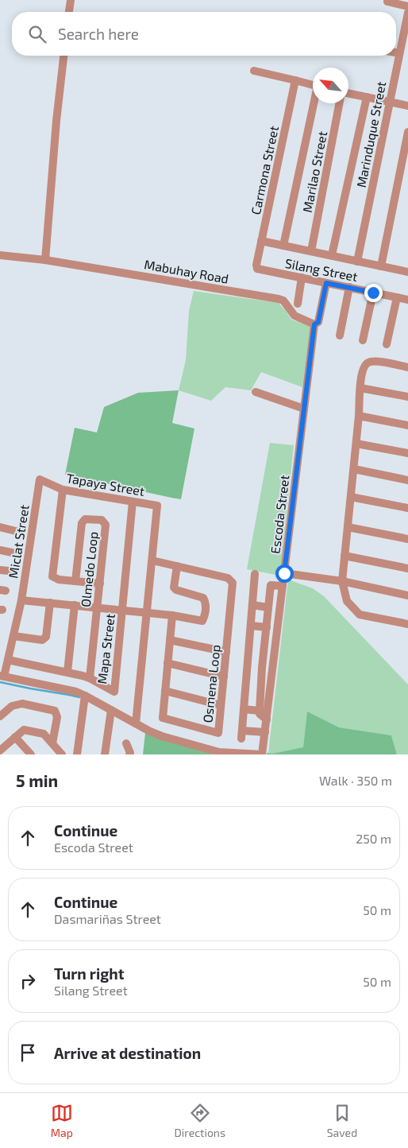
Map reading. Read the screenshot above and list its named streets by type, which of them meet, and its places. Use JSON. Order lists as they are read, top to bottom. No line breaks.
{"streets":{"street":["Marinduque Street","Carmona Street","Marilao Street","Silang Street","Mabuhay Road","Tapaya Street","Escoda Street","Miclat Street","Olmedo Loop","Mapa Street","Osmena Loop"]},"crossings":[["Carmona Street","Silang Street"],["Silang Street","Escoda Street"],["Mabuhay Road","Escoda Street"],["Tapaya Street","Miclat Street"],["Tapaya Street","Mapa Street"],["Tapaya Street","Osmena Loop"],["Miclat Street","Mapa Street"],["Olmedo Loop","Mapa Street"]],"north":"top left","page":{"search":"Search here","heading":["5 min","Walk · 350 m"],"list":[["Continue","Escoda Street","250 m"],["Continue","Dasmariñas Street","50 m"],["Turn right","Silang Street","50 m"],"Arrive at destination"],"nav":["Map","Directions","Saved"]}}
